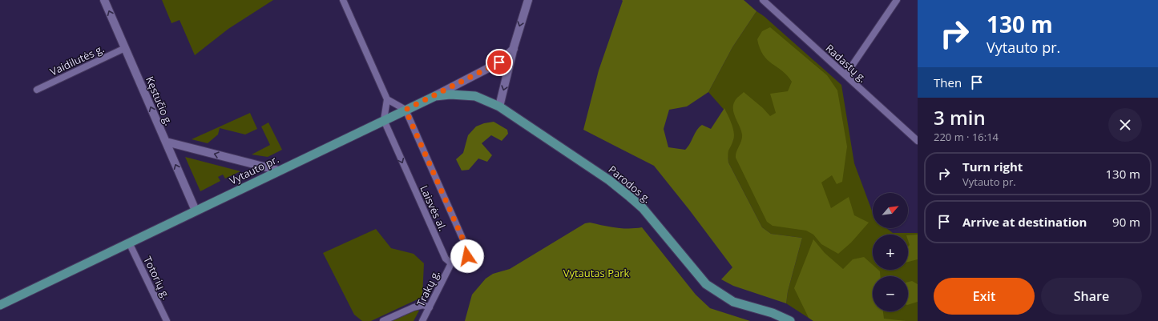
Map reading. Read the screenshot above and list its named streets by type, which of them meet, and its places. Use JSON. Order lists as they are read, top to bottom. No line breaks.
{"streets":{"main road":["Vytauto pr.","Parodos g."],"street":["Vaidilutės g.","Radastų g.","Kęstučio g.","Laisvės al.","Totorių g.","Trakų g."]},"crossings":[["Vaidilutės g.","Kęstučio g."],["Kęstučio g.","Vytauto pr."],["Vytauto pr.","Parodos g."],["Vytauto pr.","Laisvės al."],["Vytauto pr.","Totorių g."],["Laisvės al.","Trakų g."]],"one_way":["Kęstučio g.","Laisvės al."],"parks":["Vytautas Park"],"north":"top right","page":{"turn":["130 m","Vytauto pr."],"then":"Then","heading":["3 min","220 m · 16:14"],"list":[{"name":"Turn right","note":"Vytauto pr.","value":"130 m"},{"name":"Arrive at destination","value":"90 m"}],"map_buttons":["+","−"],"buttons":["Exit","Share"]}}
